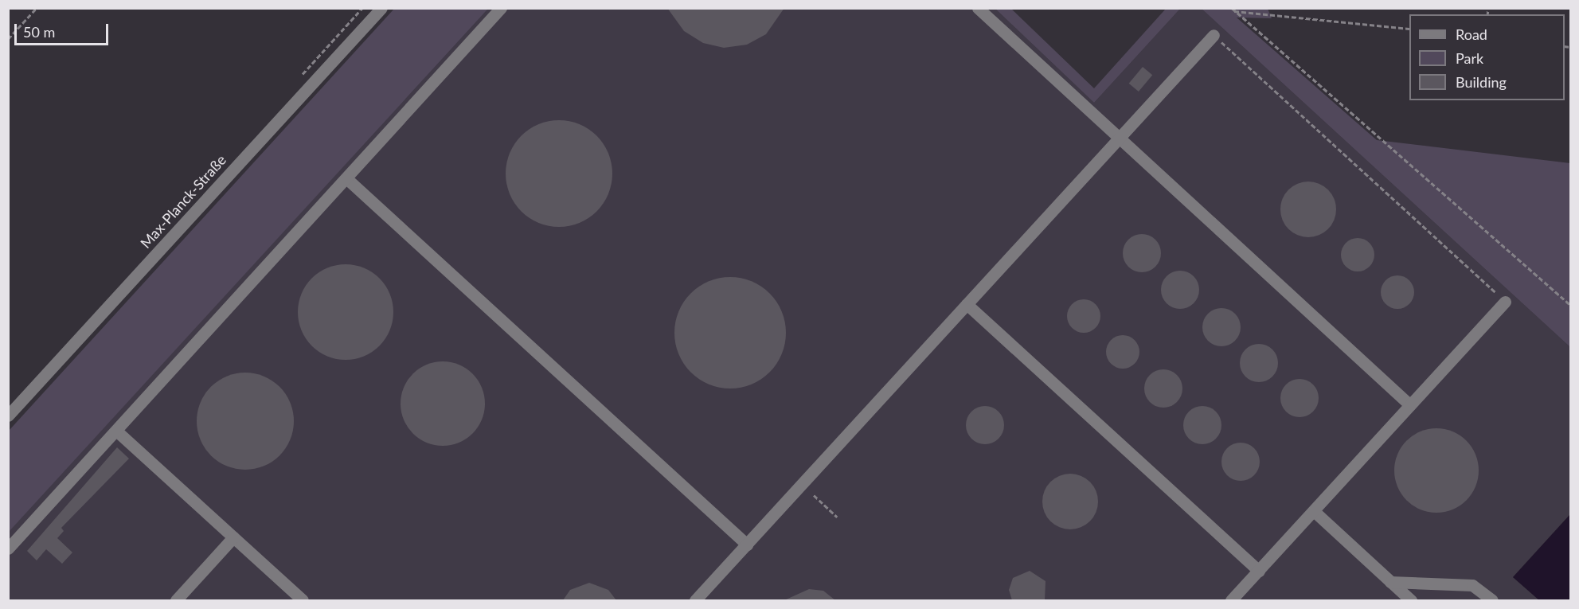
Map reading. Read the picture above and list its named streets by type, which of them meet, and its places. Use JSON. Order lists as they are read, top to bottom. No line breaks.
{"streets":{"street":["Max-Planck-Straße"]},"legend":["Road","Park","Building"],"scale_bar":"50 m"}
